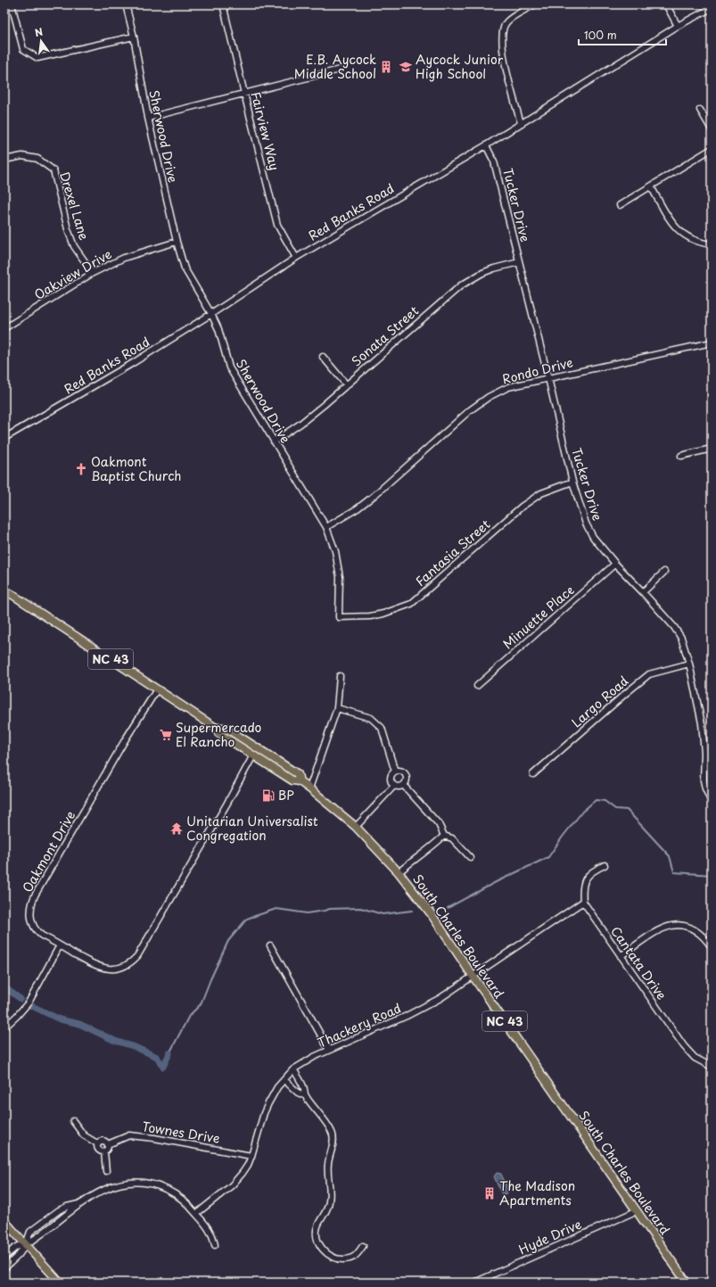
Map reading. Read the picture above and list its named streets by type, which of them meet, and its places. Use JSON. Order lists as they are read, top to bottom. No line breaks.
{"streets":{"main road":["NC 43","South Charles Boulevard"],"street":["Fairview Way","Sherwood Drive","Tucker Drive","Drexel Lane","Red Banks Road","Oakview Drive","Sonata Street","Rondo Drive","Fantasia Street","Minuette Place","Largo Road","Oakmont Drive","Cantata Drive","Thackery Road","Townes Drive","Hyde Drive"]},"crossings":[["Fairview Way","Red Banks Road"],["Sherwood Drive","Red Banks Road"],["Sherwood Drive","Oakview Drive"],["Sherwood Drive","Sonata Street"],["Sherwood Drive","Rondo Drive"],["Sherwood Drive","Fantasia Street"],["Tucker Drive","Red Banks Road"],["Tucker Drive","Sonata Street"],["Tucker Drive","Rondo Drive"],["Tucker Drive","Fantasia Street"],["Tucker Drive","Minuette Place"],["Tucker Drive","Largo Road"],["Drexel Lane","Oakview Drive"],["Oakmont Drive","South Charles Boulevard"],["South Charles Boulevard","Thackery Road"],["South Charles Boulevard","Hyde Drive"],["Cantata Drive","Thackery Road"],["Thackery Road","Townes Drive"]],"places":{"building":["E.B. Aycock Middle School","The Madison Apartments"],"school or university":["Aycock Junior High School"],"church":["Oakmont Baptist Church"],"supermarket":["Supermercado El Rancho"],"fuel station":["BP"],"temple":["Unitarian Universalist Congregation"]},"scale_bar":"100 m","north":"top"}
